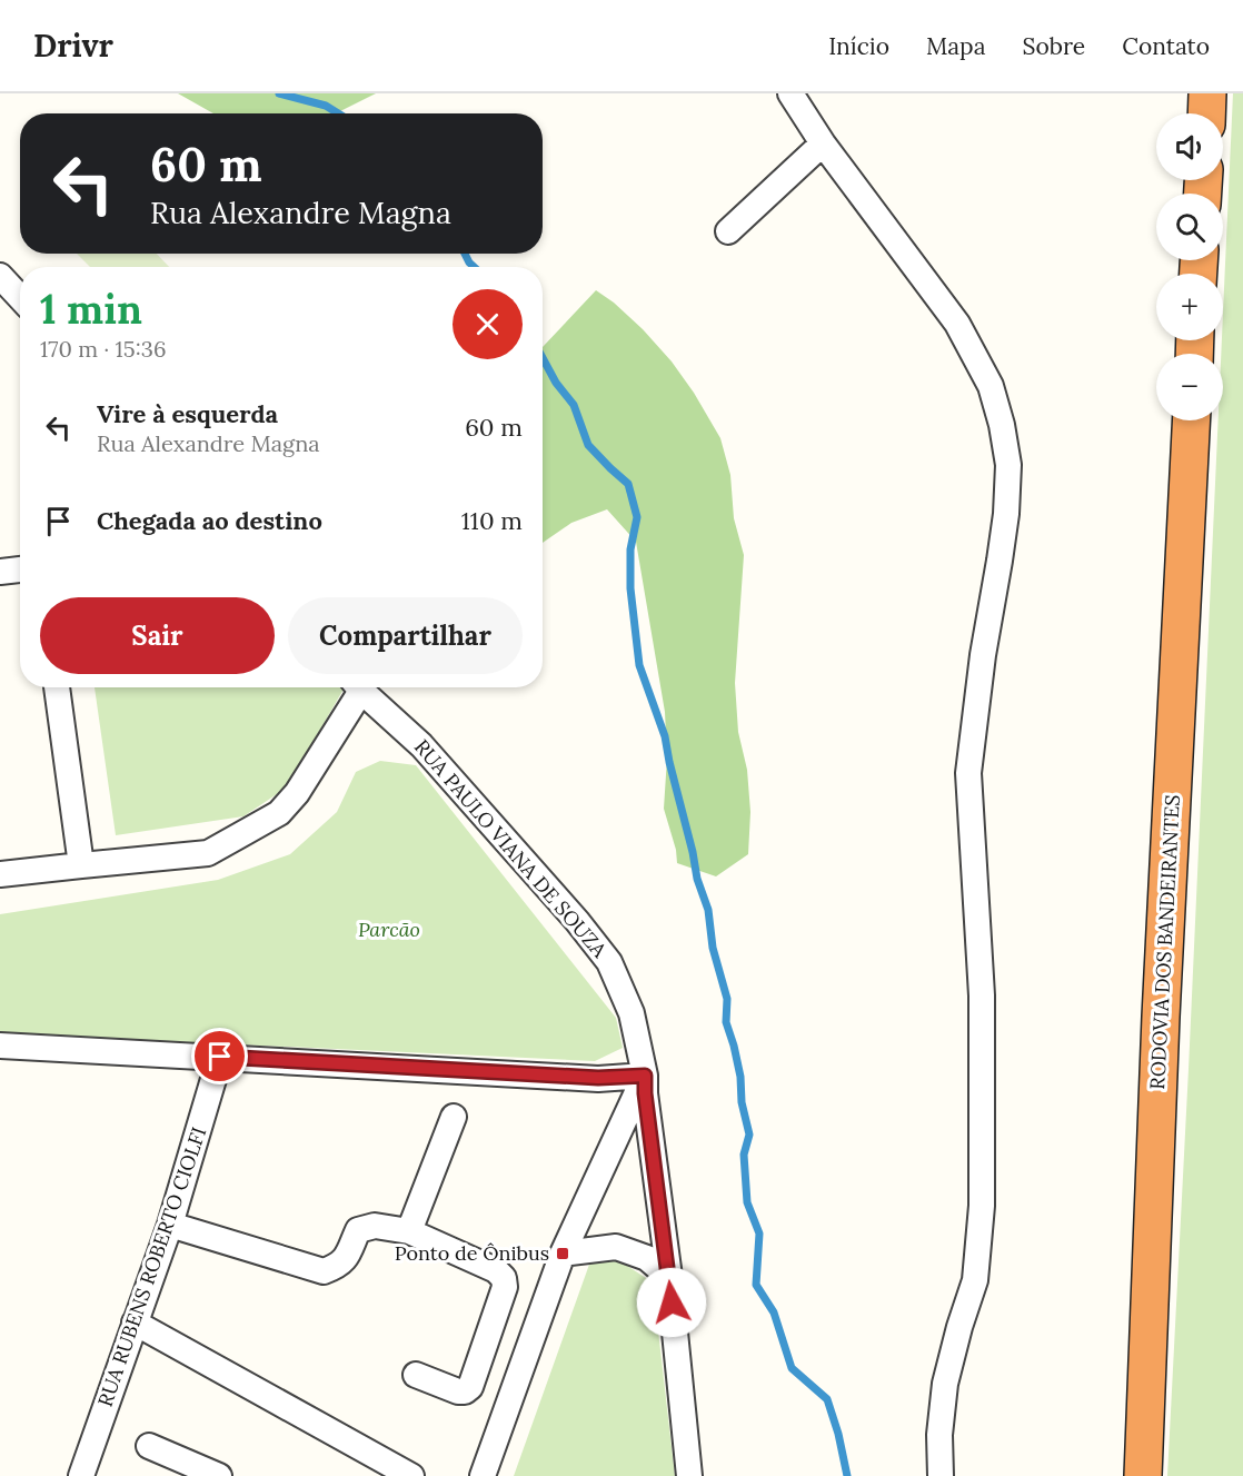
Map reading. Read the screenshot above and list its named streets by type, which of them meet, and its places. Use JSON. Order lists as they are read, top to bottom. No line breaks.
{"streets":{"highway":["RODOVIA DOS BANDEIRANTES"],"street":["RUA PAULO VIANA DE SOUZA","RUA RUBENS ROBERTO CIOLFI"]},"parks":["Parcão"],"places":{"transit":["Ponto de Ônibus"]},"page":{"header":"Drivr","nav":["Início","Mapa","Sobre","Contato"],"map_buttons":["+","−"],"turn":["60 m","Rua Alexandre Magna"],"heading":["1 min","170 m · 15:36"],"list":[{"name":"Vire à esquerda","note":"Rua Alexandre Magna","value":"60 m"},{"name":"Chegada ao destino","value":"110 m"}],"buttons":["Sair","Compartilhar"]}}
